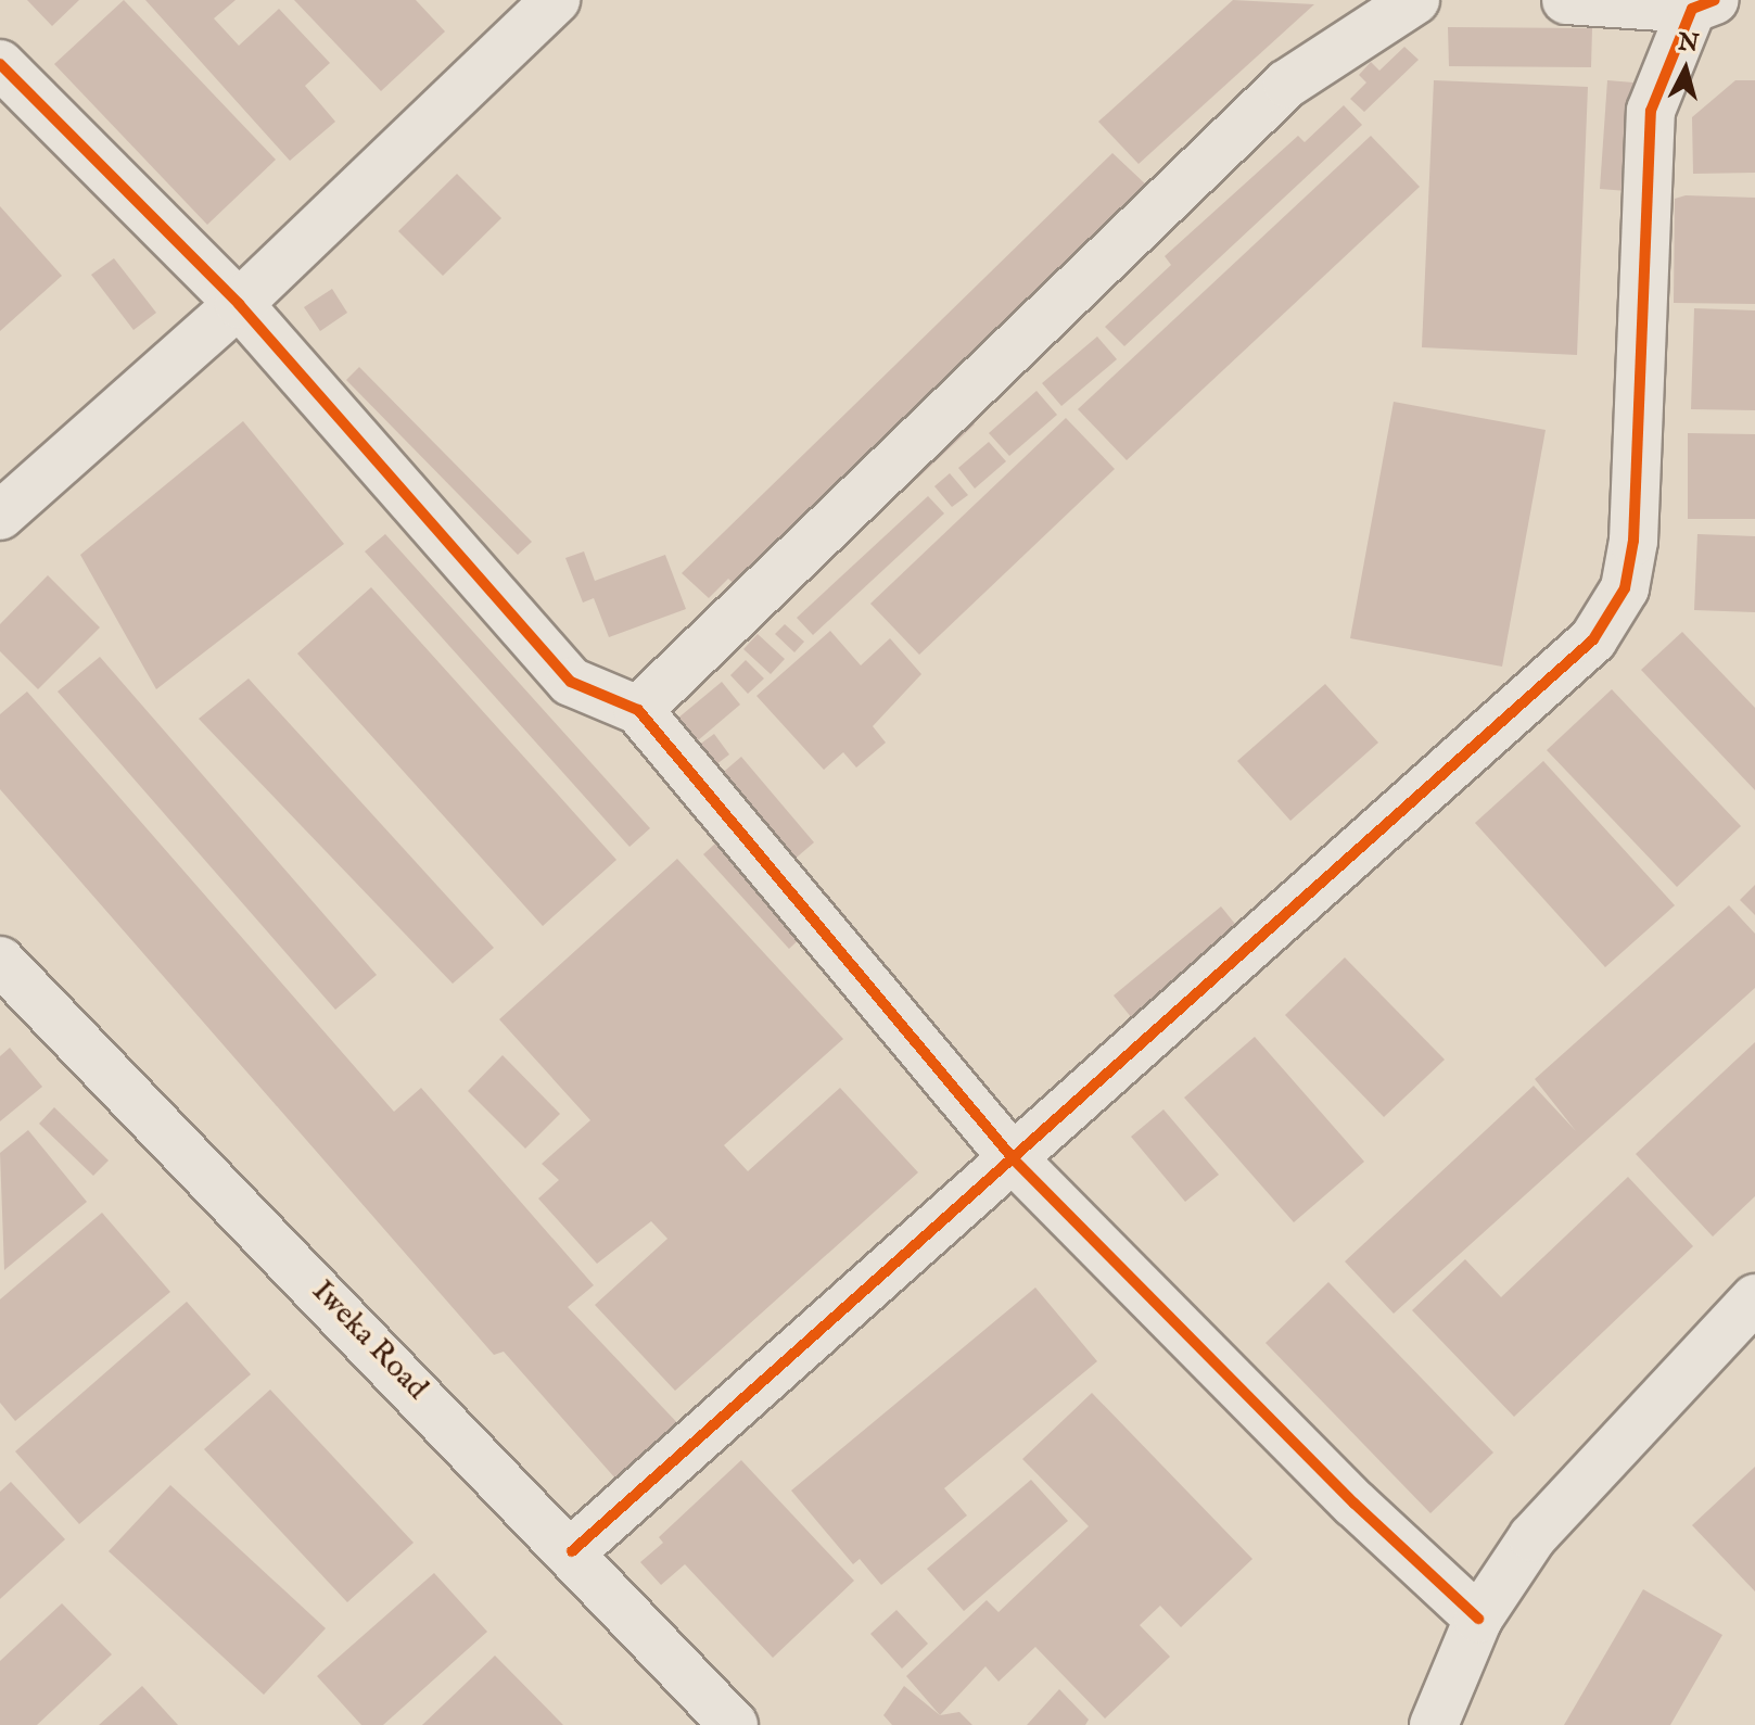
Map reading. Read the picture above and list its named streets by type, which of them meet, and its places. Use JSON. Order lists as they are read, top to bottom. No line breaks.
{"streets":{"street":["Iweka Road"]},"north":"top"}
